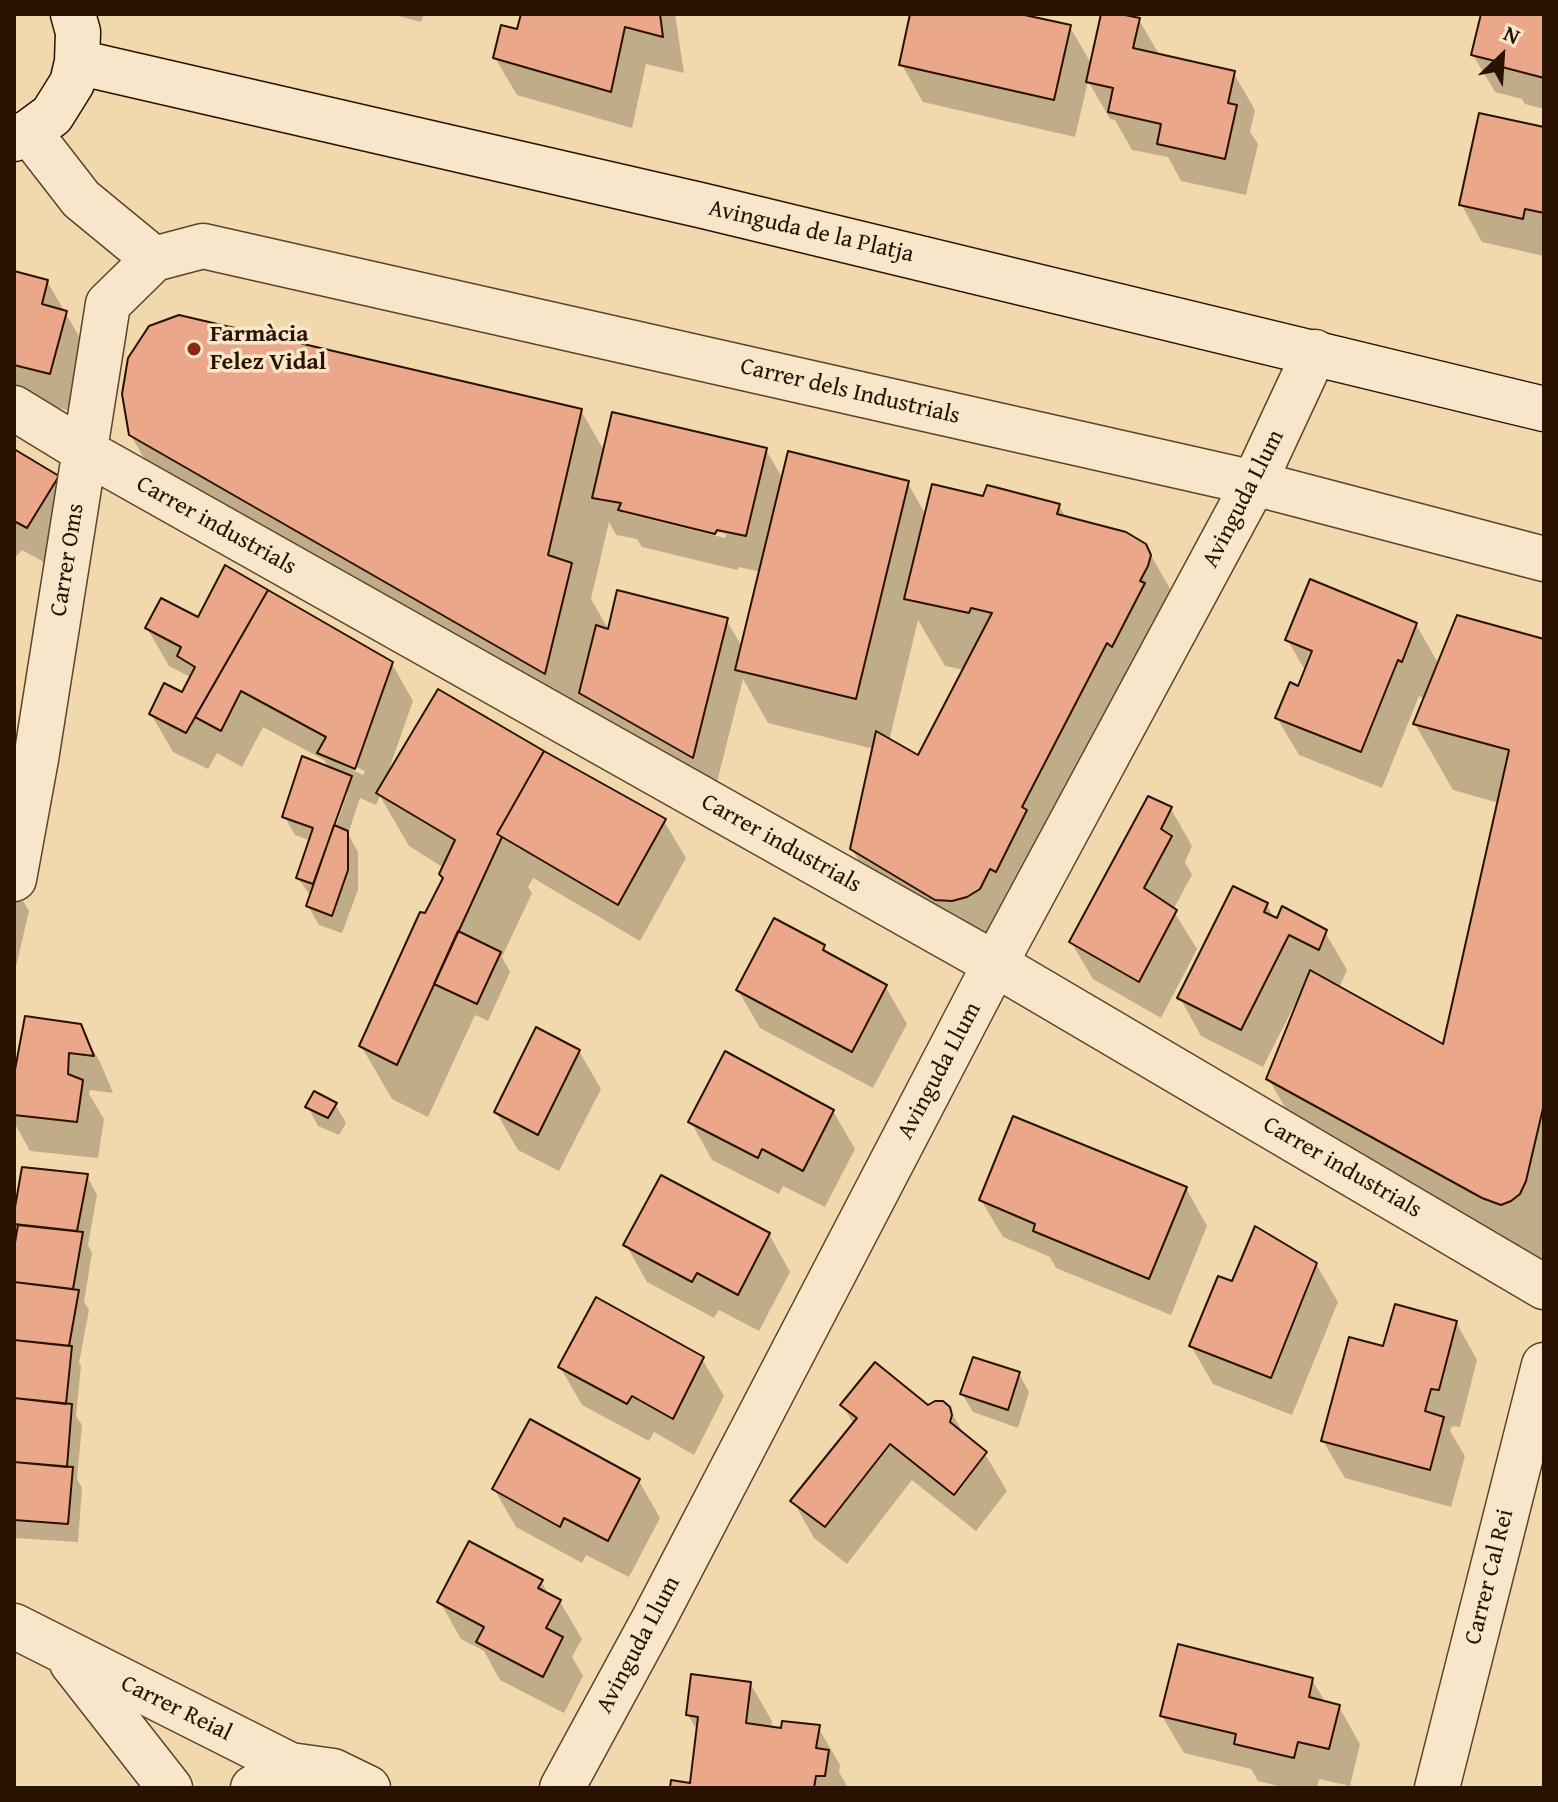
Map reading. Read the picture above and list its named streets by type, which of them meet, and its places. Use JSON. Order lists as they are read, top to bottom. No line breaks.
{"streets":{"street":["Avinguda de la Platja","Carrer dels Industrials","Avinguda Llum","Carrer industrials","Carrer Oms","Carrer Cal Rei","Carrer Reial"]},"crossings":[["Avinguda de la Platja","Avinguda Llum"],["Carrer dels Industrials","Avinguda Llum"],["Carrer dels Industrials","Carrer Oms"],["Avinguda Llum","Carrer industrials"],["Carrer industrials","Carrer Oms"]],"places":["Farmàcia Felez Vidal"],"north":"top right"}
